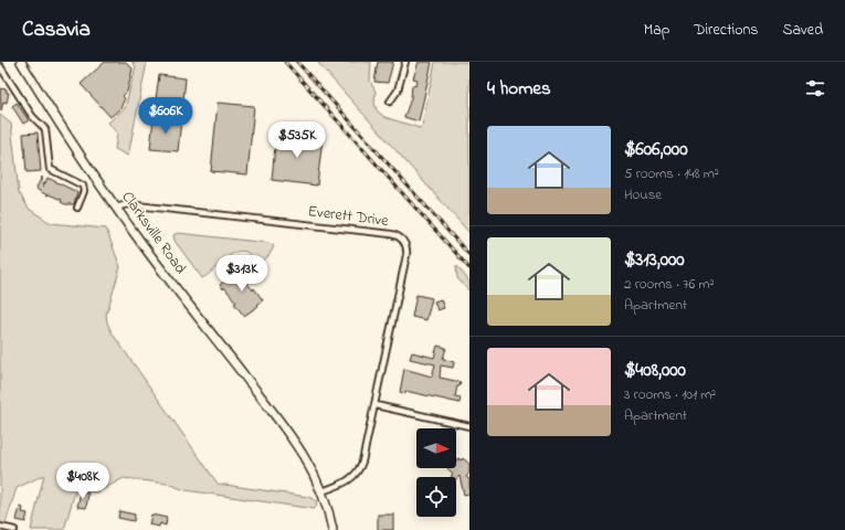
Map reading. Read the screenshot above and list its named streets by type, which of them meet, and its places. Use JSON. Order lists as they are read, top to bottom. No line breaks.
{"streets":{"street":["Everett Drive","Clarksville Road"]},"crossings":[["Everett Drive","Clarksville Road"]],"north":"right","page":{"header":"Casavia","nav":["Map","Directions","Saved"],"heading":"4 homes","price":["$606K","$535K","$313K","$408K"],"list":[{"name":"$606,000","note":"5 rooms · 148 m² · House"},{"name":"$313,000","note":"2 rooms · 76 m² · Apartment"},{"name":"$408,000","note":"3 rooms · 101 m² · Apartment"}]}}
